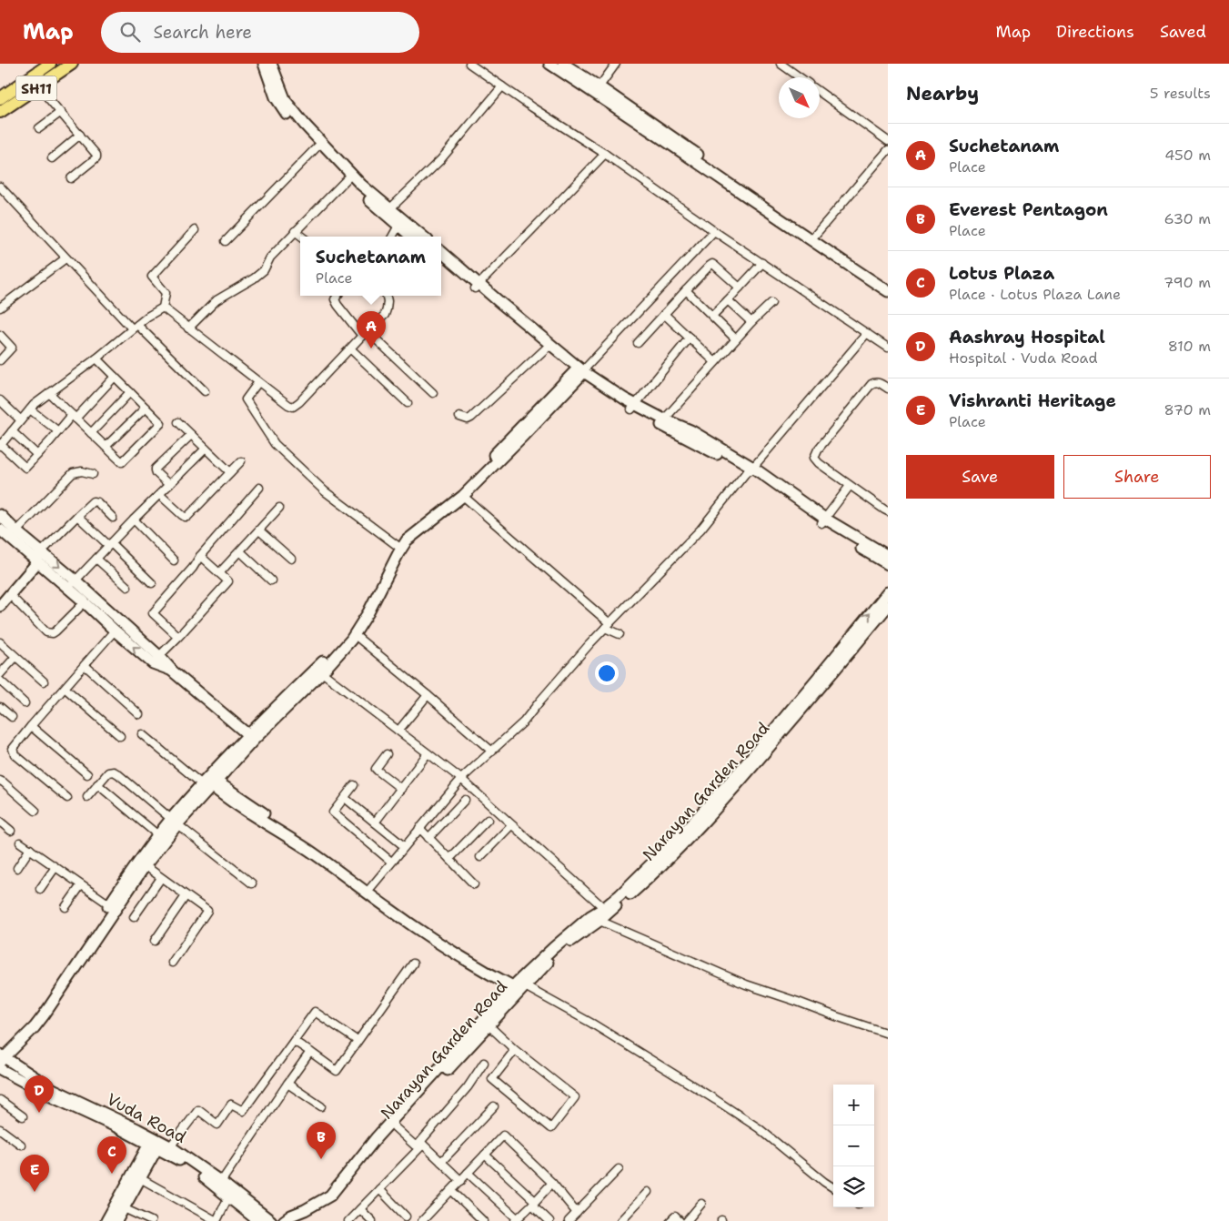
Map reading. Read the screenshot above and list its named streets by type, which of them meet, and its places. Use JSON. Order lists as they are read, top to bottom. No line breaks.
{"streets":{"main road":["SH11"],"street":["Narayan Garden Road","Vuda Road"]},"north":"bottom right","page":{"header":"Map","search":"Search here","nav":["Map","Directions","Saved"],"heading":["Nearby","5 results"],"list":[{"mark":"A","name":"Suchetanam","note":"Place","value":"450 m"},{"mark":"B","name":"Everest Pentagon","note":"Place","value":"630 m"},{"mark":"C","name":"Lotus Plaza","note":"Place · Lotus Plaza Lane","value":"790 m"},{"mark":"D","name":"Aashray Hospital","note":"Hospital · Vuda Road","value":"810 m"},{"mark":"E","name":"Vishranti Heritage","note":"Place","value":"870 m"}],"popup":["Suchetanam","Place"],"pins":["A","D","B","C","E"],"buttons":["Save","Share"],"map_buttons":["+","−"]}}
